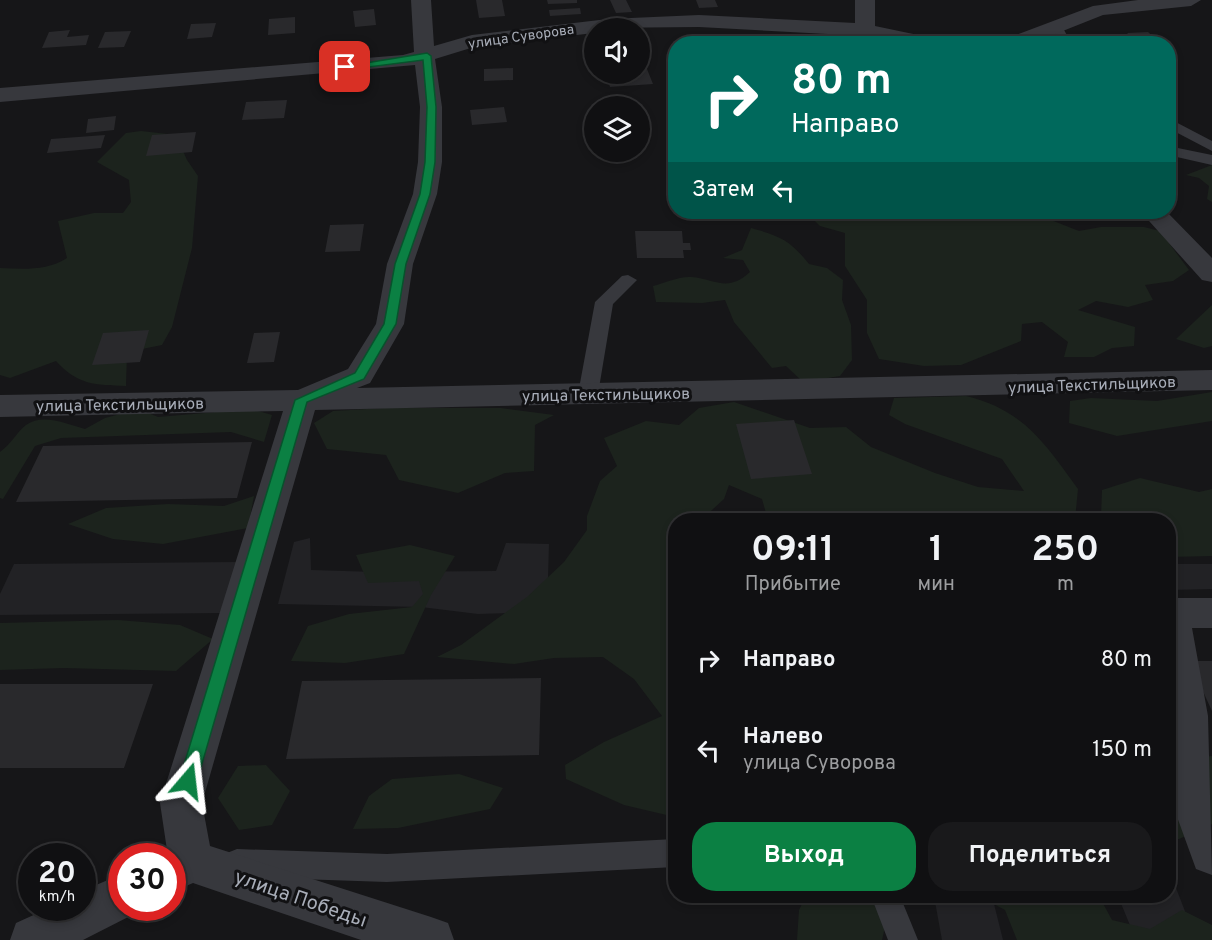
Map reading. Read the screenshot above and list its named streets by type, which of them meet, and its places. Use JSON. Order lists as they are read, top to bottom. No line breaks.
{"streets":{"street":["улица Суворова","улица Текстильщиков","улица Победы"]},"page":{"turn":["80 m","Направо"],"then":"Затем","eta":["09:11","Прибытие","1","мин","250","m"],"list":[{"name":"Направо","value":"80 m"},{"name":"Налево","note":"улица Суворова","value":"150 m"}],"buttons":["Выход","Поделиться"],"speed":"20 km/h","limit":"30"}}
